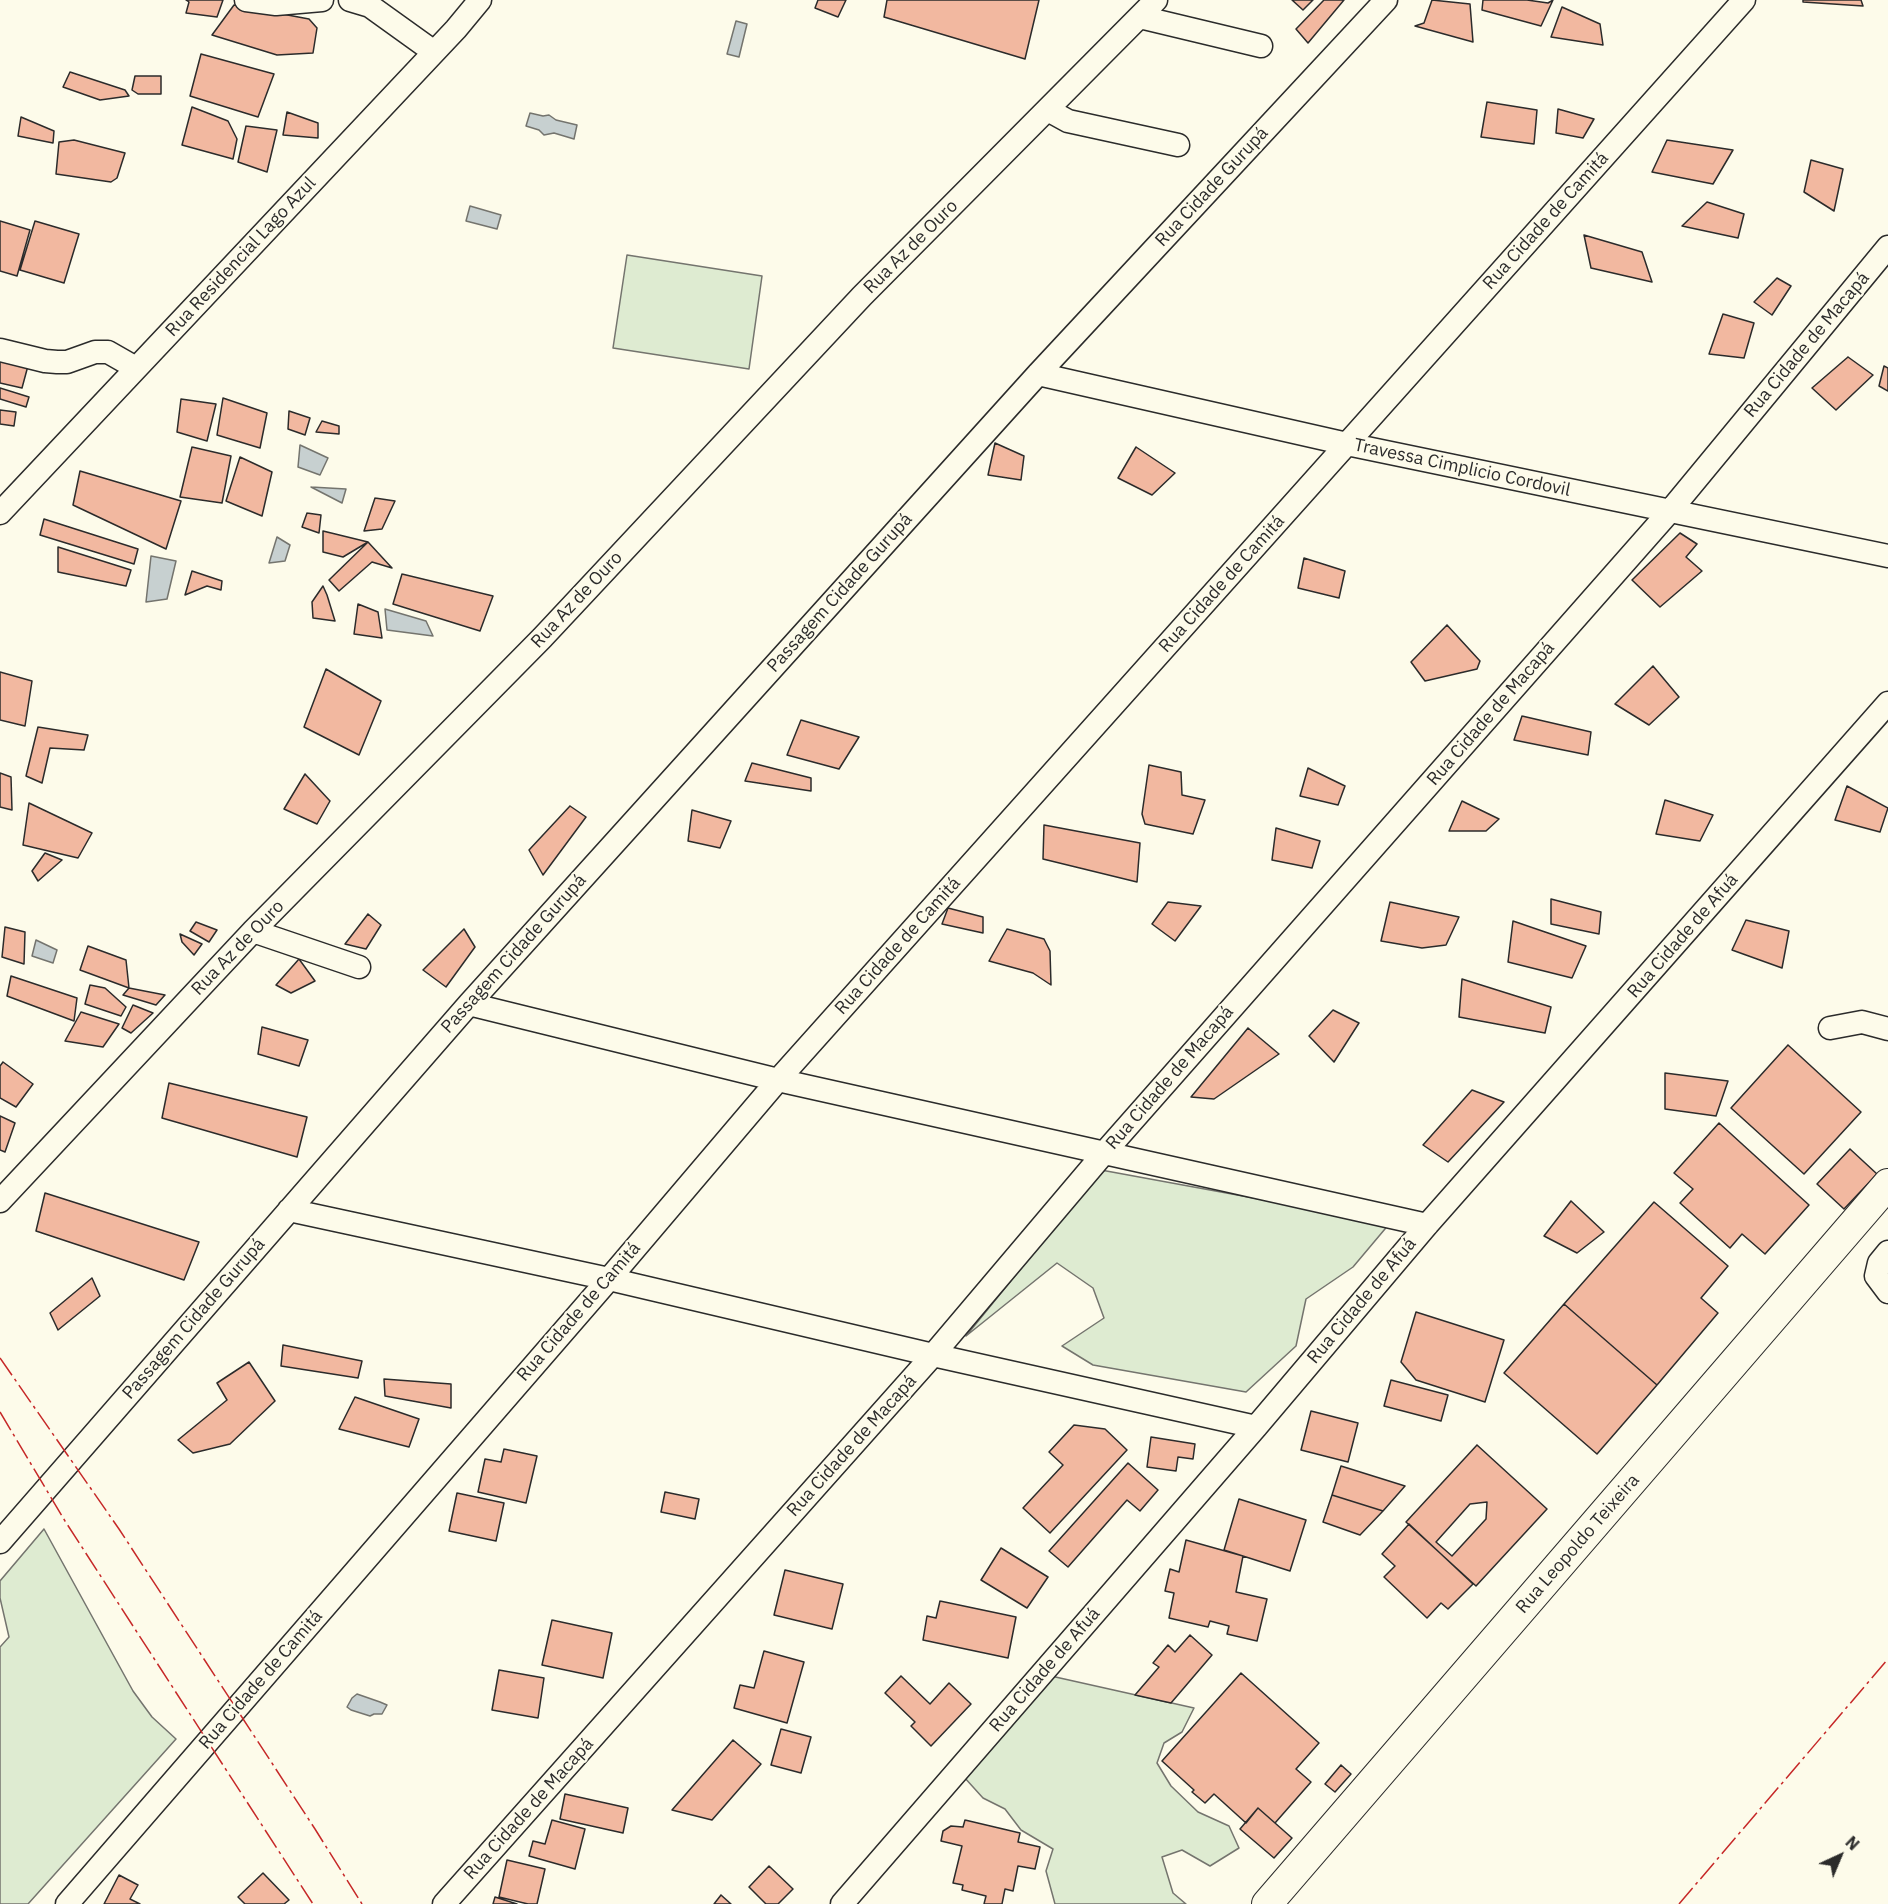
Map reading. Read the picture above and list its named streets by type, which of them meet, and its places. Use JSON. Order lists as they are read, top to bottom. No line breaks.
{"streets":{"main road":["Rua Leopoldo Teixeira"],"street":["Rua Cidade Gurupá","Rua Cidade de Camitá","Rua Az de Ouro","Rua Residencial Lago Azul","Rua Cidade de Macapá","Travessa Cimplicio Cordovil","Passagem Cidade Gurupá","Rua Cidade de Afuá"]},"crossings":[["Rua Cidade Gurupá","Travessa Cimplicio Cordovil"],["Rua Cidade Gurupá","Passagem Cidade Gurupá"],["Rua Cidade de Camitá","Travessa Cimplicio Cordovil"],["Rua Cidade de Macapá","Travessa Cimplicio Cordovil"],["Travessa Cimplicio Cordovil","Passagem Cidade Gurupá"]],"north":"top right"}
